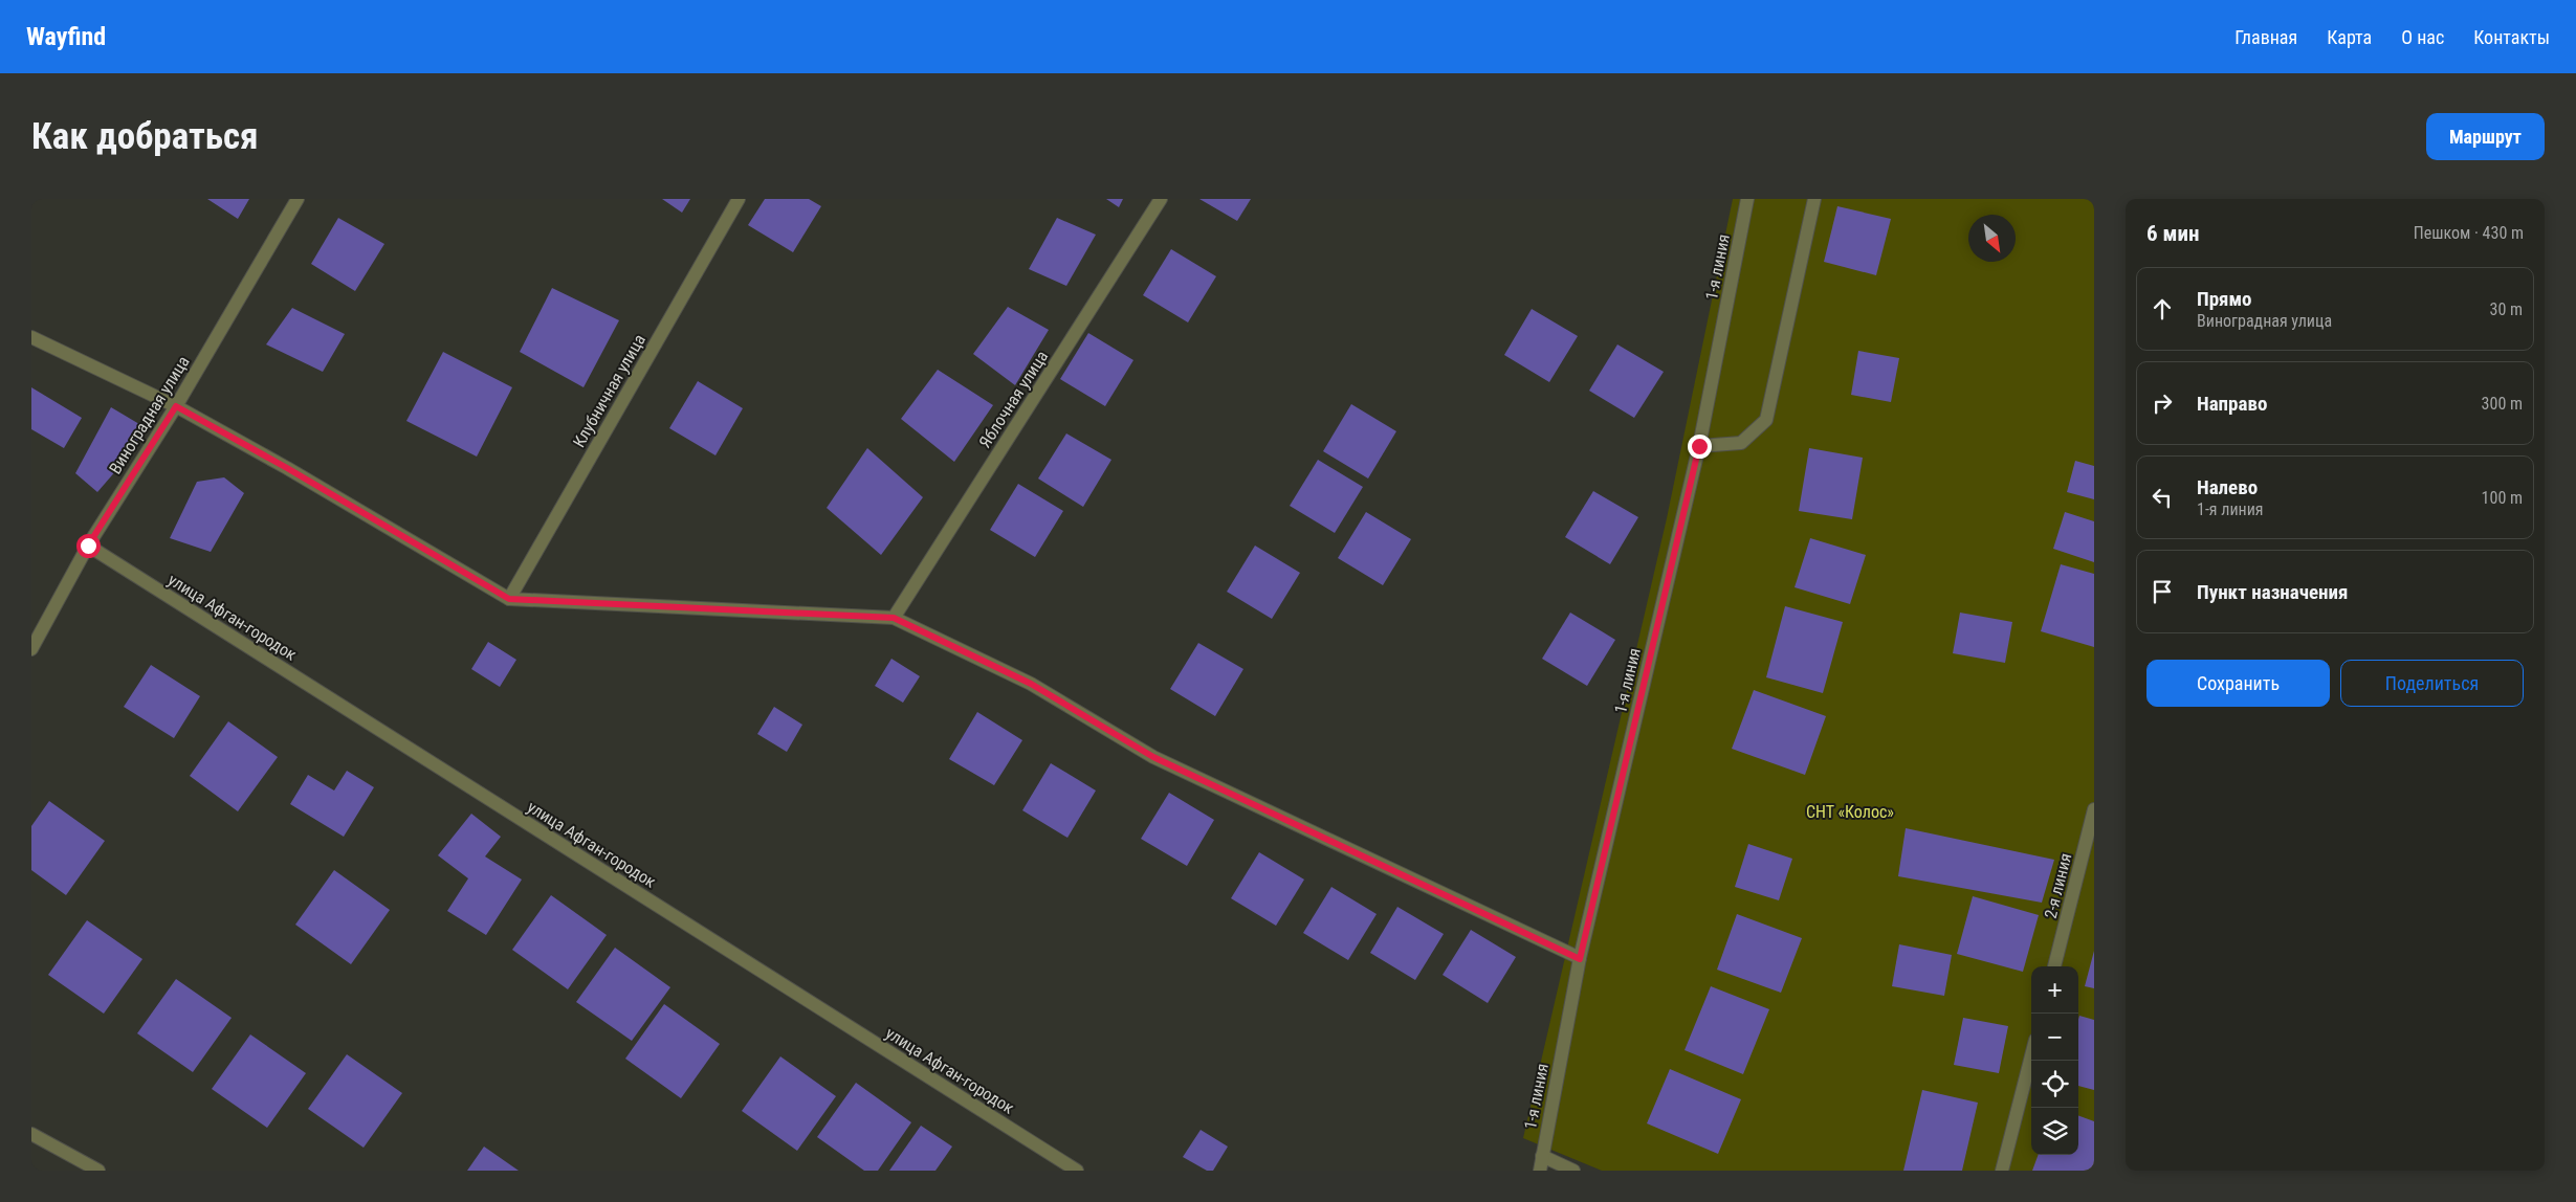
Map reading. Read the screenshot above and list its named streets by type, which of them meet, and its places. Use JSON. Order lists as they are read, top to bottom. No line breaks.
{"streets":{"street":["1-я линия","Клубничная улица","Яблочная улица","Виноградная улица","улица Афган-городок","2-я линия"]},"crossings":[["Виноградная улица","улица Афган-городок"]],"parks":["СНТ «Колос»"],"north":"bottom right","page":{"header":"Wayfind","nav":["Главная","Карта","О нас","Контакты"],"buttons":["Маршрут",["Сохранить","Поделиться"]],"title":"Как добраться","heading":["6 мин","Пешком · 430 m"],"list":[["Прямо","Виноградная улица","30 m"],["Направо","300 m"],["Налево","1-я линия","100 m"],"Пункт назначения"],"map_buttons":["+","−"]}}
